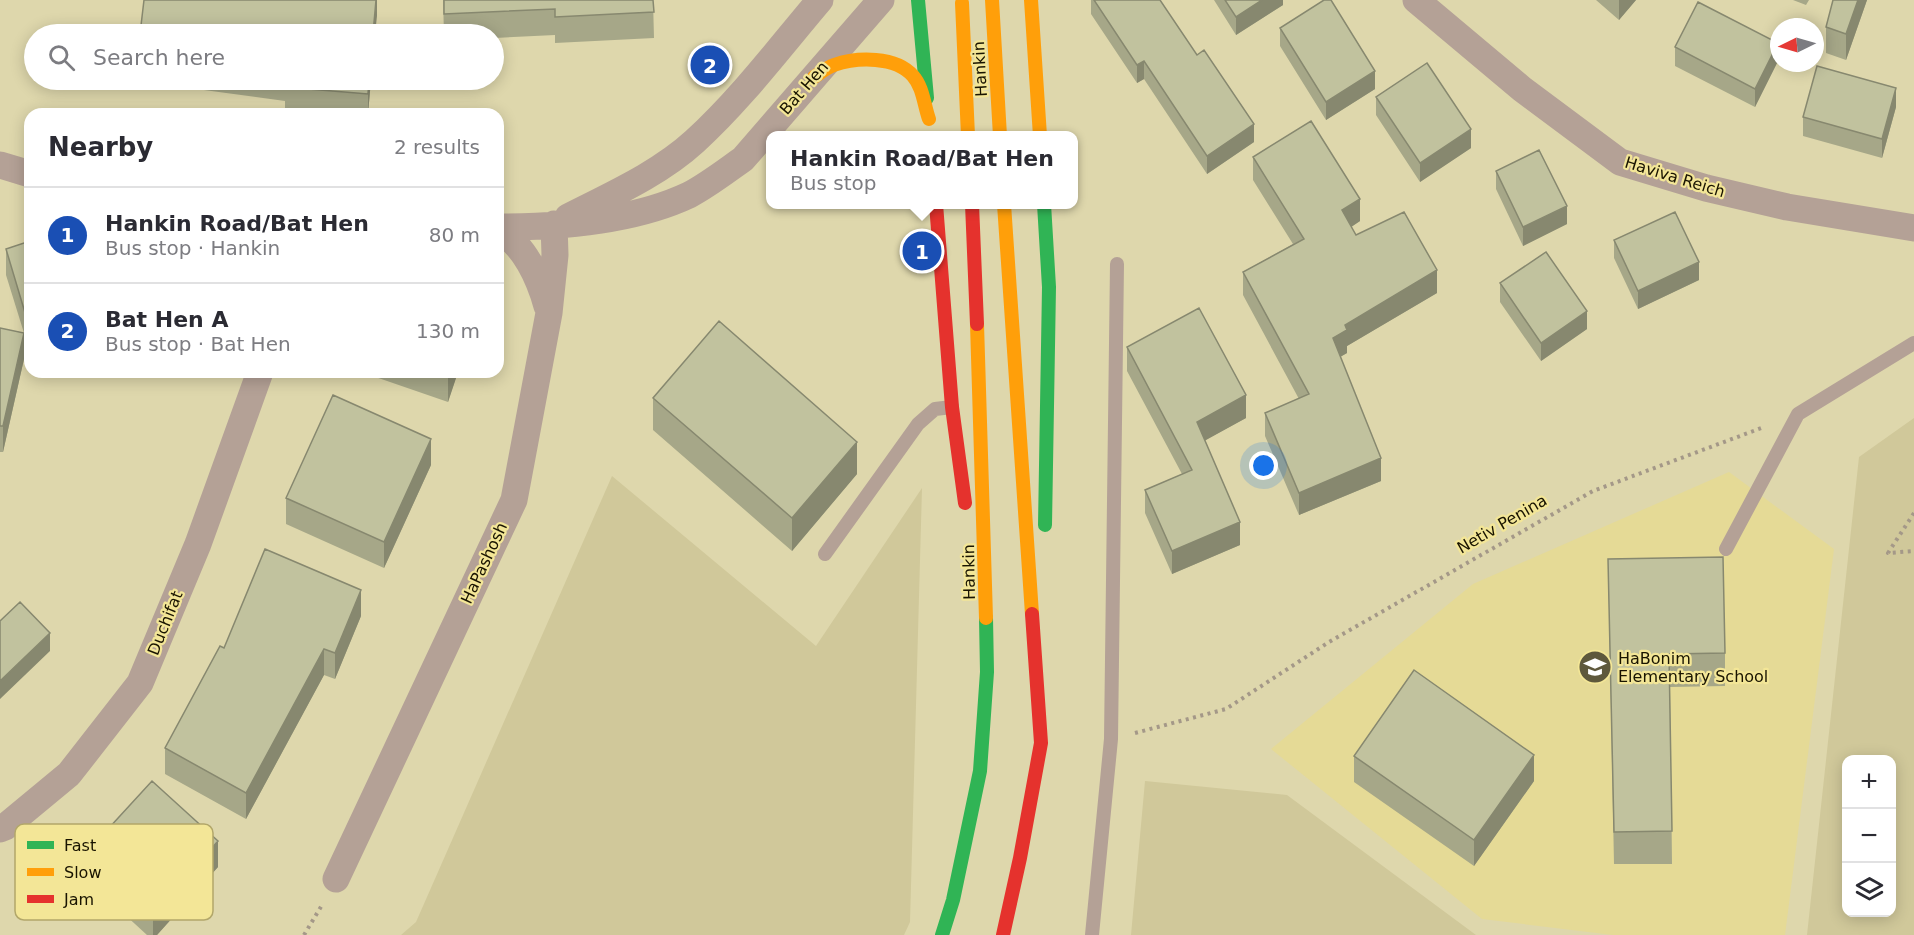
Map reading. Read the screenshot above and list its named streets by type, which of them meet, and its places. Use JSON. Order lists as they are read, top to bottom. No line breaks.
{"streets":{"main road":["Hankin"],"street":["Bat Hen","Haviva Reich","HaPashosh","Duchifat"],"path":["Netiv Penina"]},"crossings":[["Bat Hen","HaPashosh"]],"places":{"school or university":["HaBonim Elementary School"]},"legend":["Fast","Slow","Jam"],"north":"left","page":{"search":"Search here","pins":["2","1"],"heading":["Nearby","2 results"],"popup":["Hankin Road/Bat Hen","Bus stop"],"list":[{"mark":"1","name":"Hankin Road/Bat Hen","note":"Bus stop · Hankin","value":"80 m"},{"mark":"2","name":"Bat Hen A","note":"Bus stop · Bat Hen","value":"130 m"}],"map_buttons":["+","−"]}}
